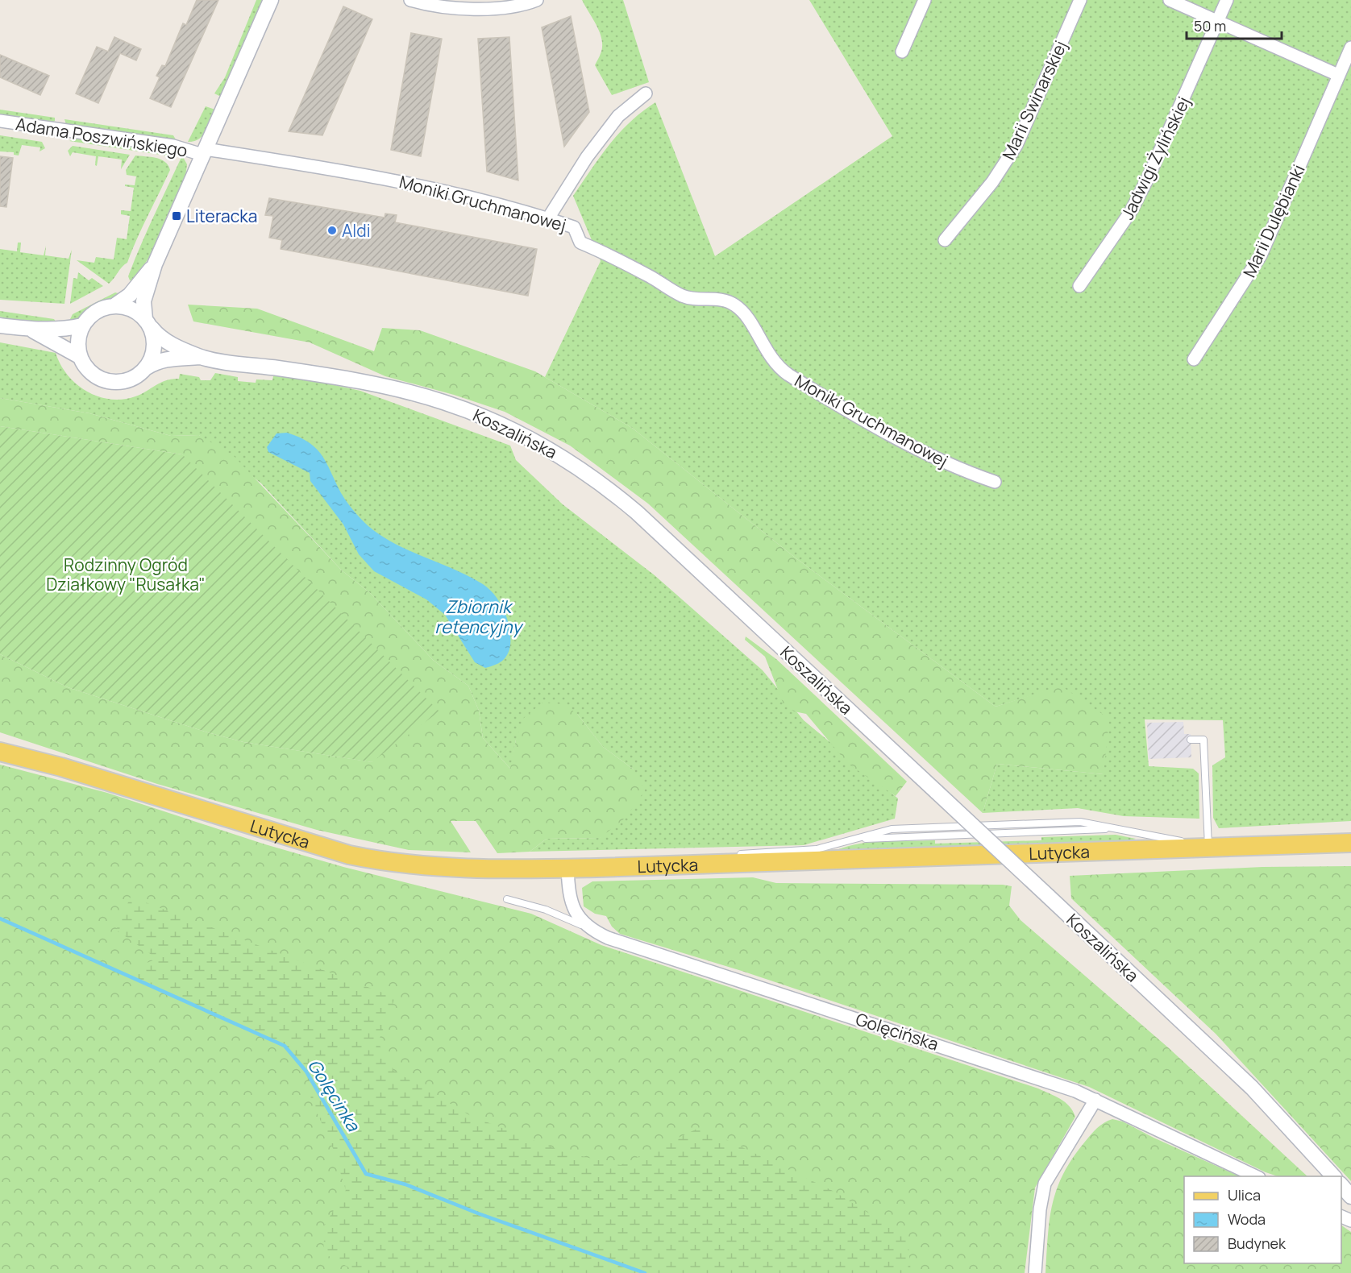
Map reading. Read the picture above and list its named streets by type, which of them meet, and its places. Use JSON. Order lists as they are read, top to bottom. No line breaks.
{"streets":{"main road":["Lutycka"],"street":["Marii Swinarskiej","Adama Poszwińskiego","Jadwigi Żylińskiej","Moniki Gruchmanowej","Marii Dulębianki","Koszalińska","Golęcińska"]},"crossings":[["Adama Poszwińskiego","Moniki Gruchmanowej"],["Lutycka","Golęcińska"]],"water":["Zbiornik retencyjny","Golęcinka"],"parks":["Rodzinny Ogród Działkowy \"Rusałka\""],"places":{"transit":["Literacka"],"other":["Aldi"]},"legend":["Ulica","Woda","Budynek"],"scale_bar":"50 m"}
